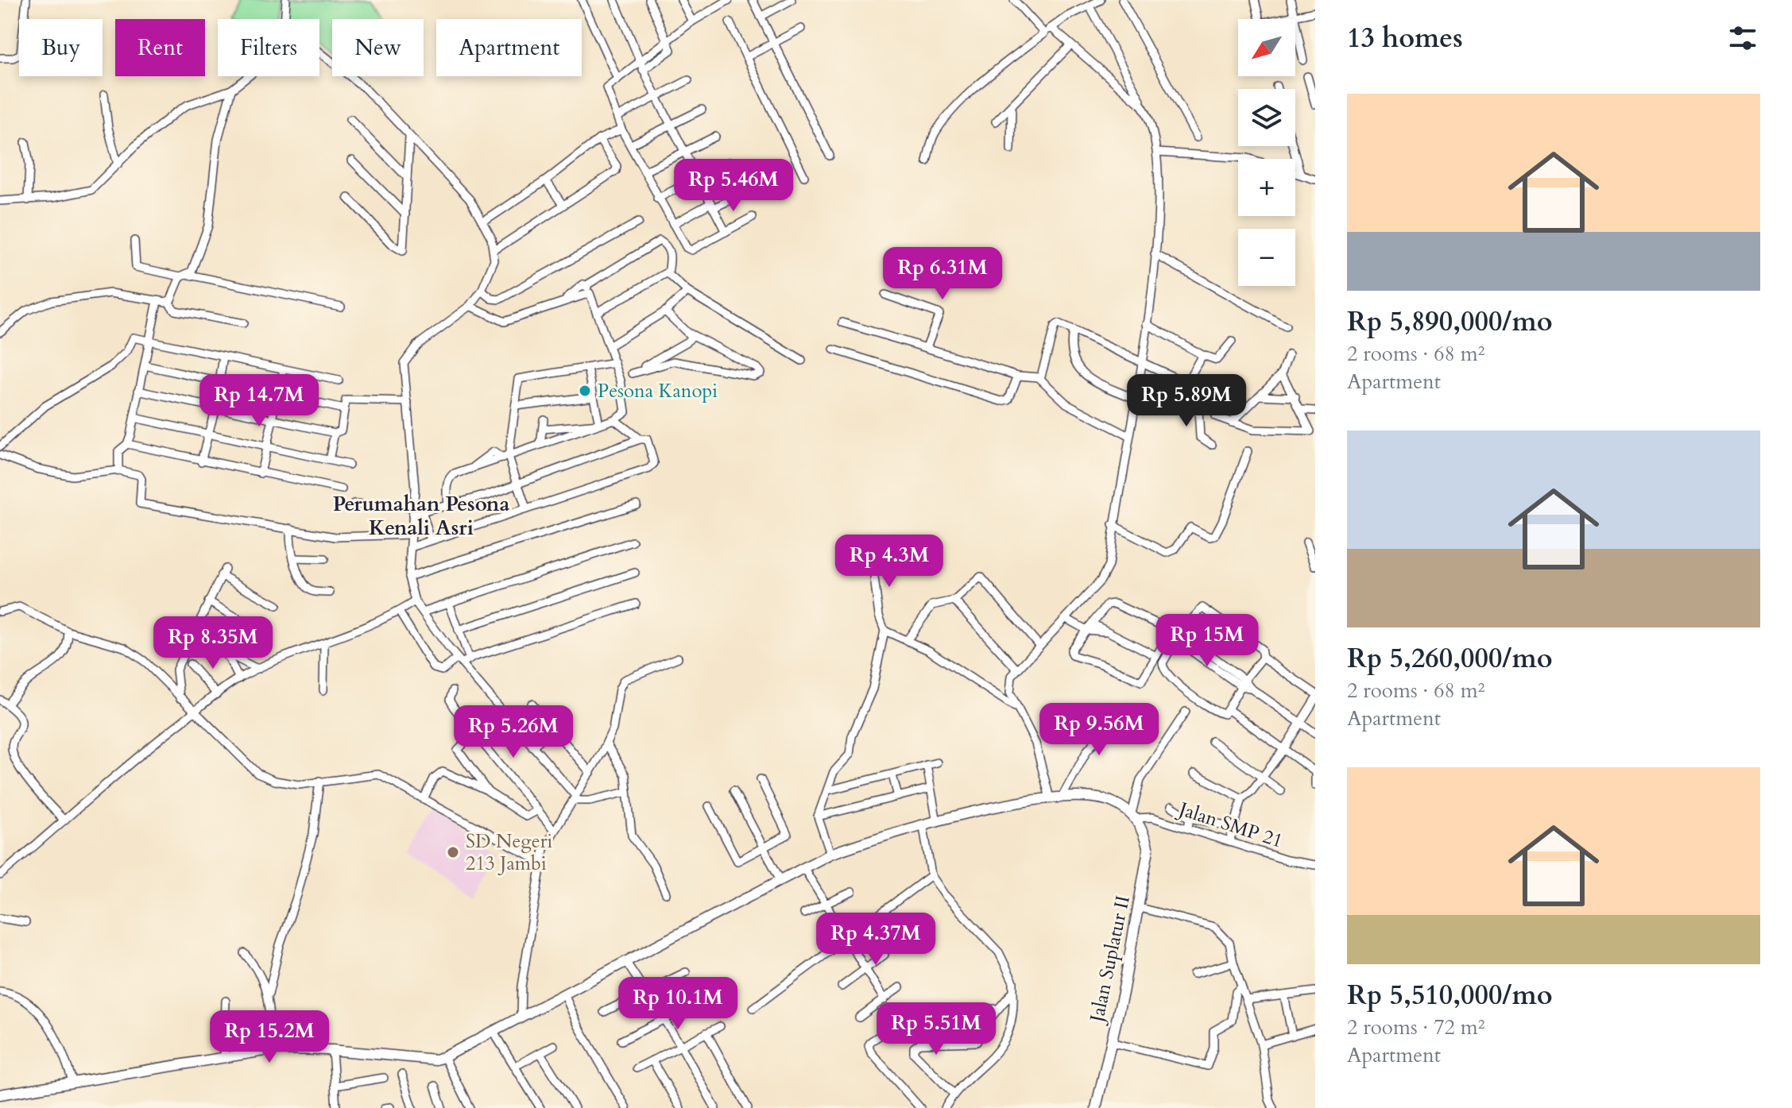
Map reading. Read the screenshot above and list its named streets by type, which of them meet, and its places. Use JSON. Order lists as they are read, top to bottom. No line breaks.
{"streets":{"street":["Jalan SMP 21","Jalan Suplatur II"]},"crossings":[["Jalan SMP 21","Jalan Suplatur II"]],"districts":["Perumahan Pesona Kenali Asri"],"places":["Pesona Kanopi","SD Negeri 213 Jambi"],"north":"bottom left","page":{"heading":"13 homes","map_buttons":["+","−"],"chip":["Buy","Rent","Filters","New","Apartment"],"list":[{"name":"Rp 5,890,000/mo","note":"2 rooms · 68 m² · Apartment"},{"name":"Rp 5,260,000/mo","note":"2 rooms · 68 m² · Apartment"},{"name":"Rp 5,510,000/mo","note":"2 rooms · 72 m² · Apartment"}],"price":["Rp 5.46M","Rp 6.31M","Rp 14.7M","Rp 5.89M","Rp 4.3M","Rp 15M","Rp 8.35M","Rp 9.56M","Rp 5.26M","Rp 4.37M","Rp 10.1M","Rp 5.51M","Rp 15.2M"]}}
